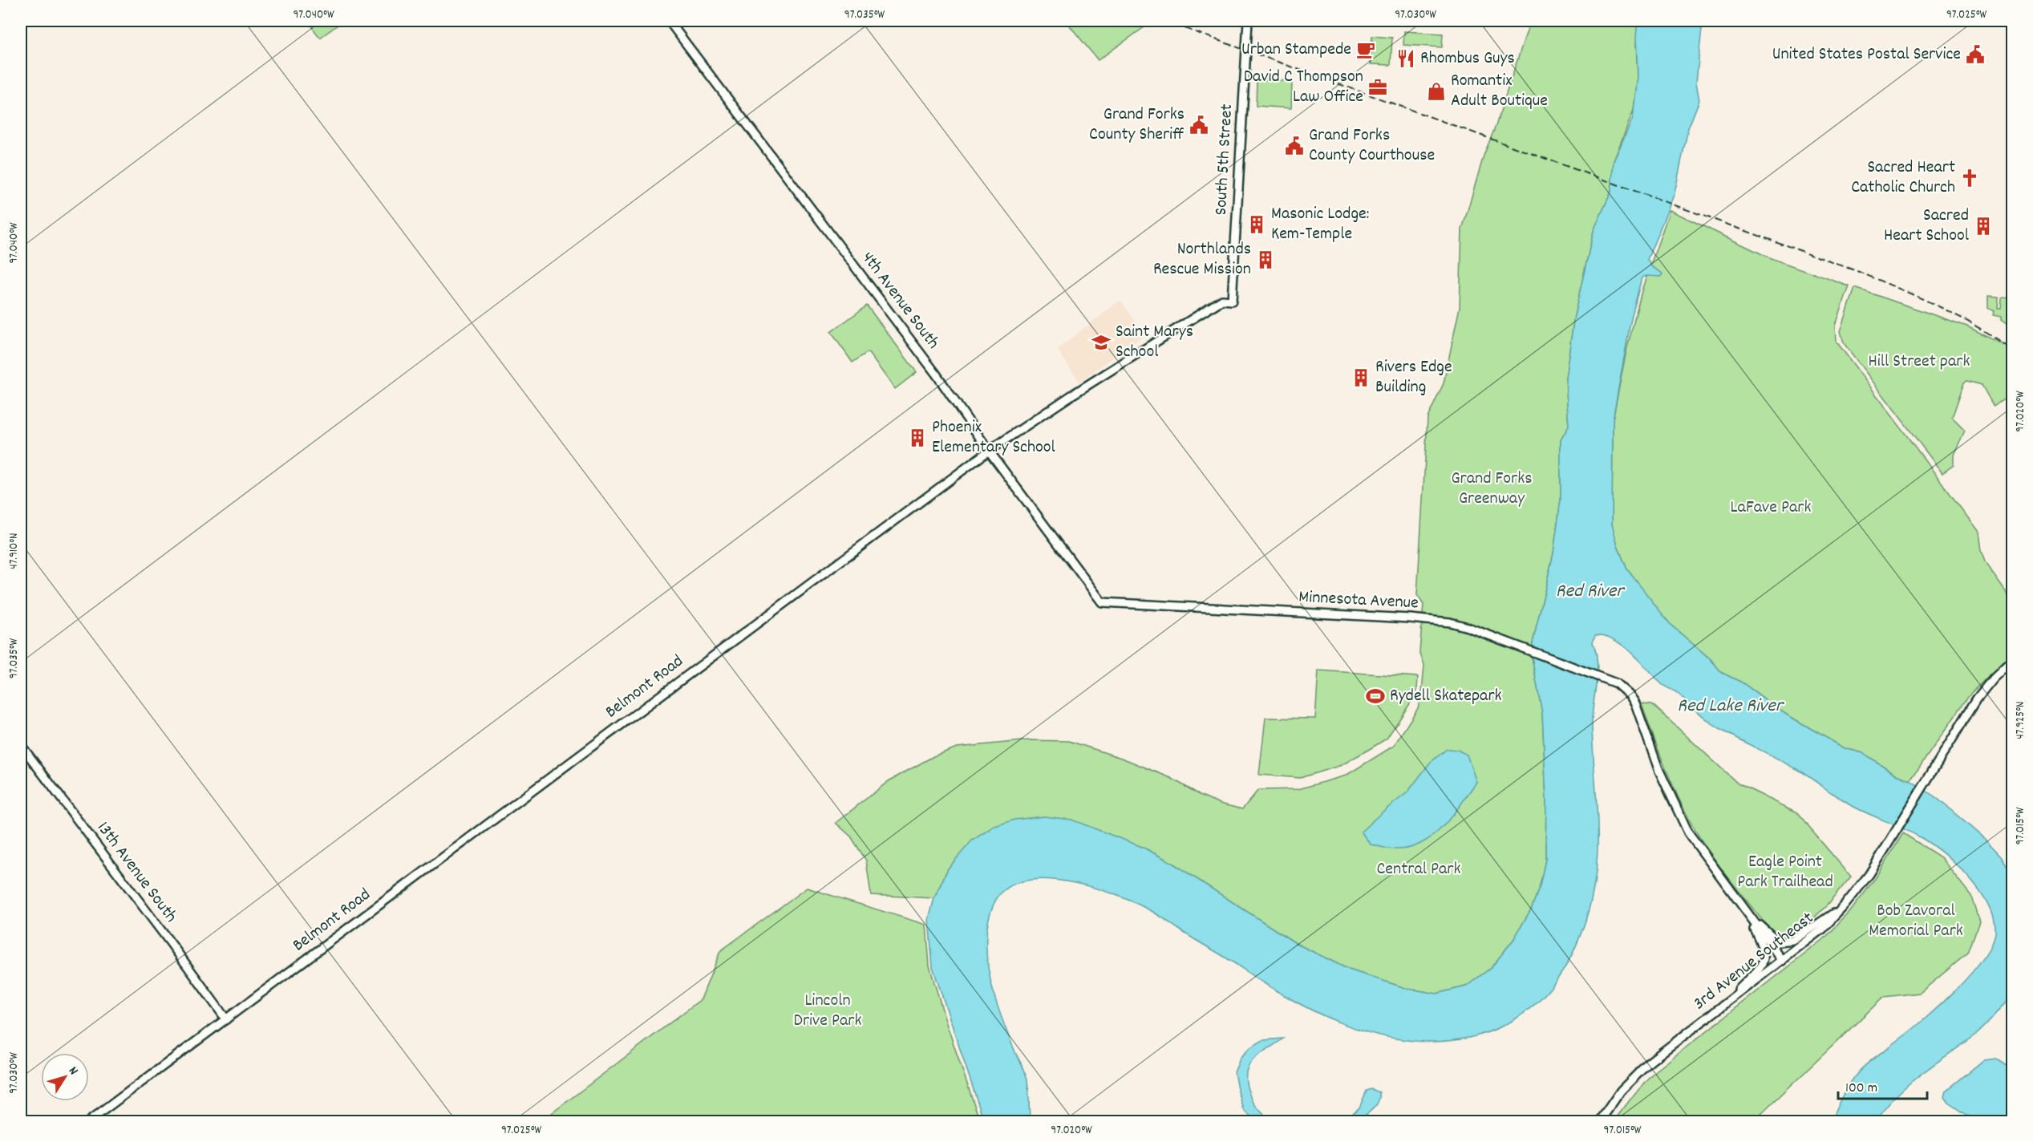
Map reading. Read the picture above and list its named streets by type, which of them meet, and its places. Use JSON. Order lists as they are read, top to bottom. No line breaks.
{"streets":{"street":["South 5th Street","4th Avenue South","Minnesota Avenue","Belmont Road","13th Avenue South","3rd Avenue Southeast"]},"crossings":[["South 5th Street","Belmont Road"],["4th Avenue South","Minnesota Avenue"],["4th Avenue South","Belmont Road"],["Belmont Road","13th Avenue South"]],"water":["Red River","Red Lake River"],"parks":["Hill Street park","Grand Forks Greenway","LaFave Park","Eagle Point Park Trailhead","Central Park","Bob Zavoral Memorial Park","Lincoln Drive Park"],"places":{"cafe":["Urban Stampede"],"public building":["United States Postal Service","Grand Forks County Sheriff","Grand Forks County Courthouse"],"restaurant":["Rhombus Guys"],"office":["David C Thompson Law Office"],"shop":["Romantix Adult Boutique"],"church":["Sacred Heart Catholic Church"],"building":["Masonic Lodge: Kem-Temple","Sacred Heart School","Northlands Rescue Mission","Rivers Edge Building","Phoenix Elementary School"],"school or university":["Saint Marys School"],"sports":["Rydell Skatepark"]},"scale_bar":"100 m","north":"top right","coordinates":["97.040°W","97.035°W","97.030°W","97.025°W","97.020°W","47.910°N","47.925°N","97.015°W"]}
